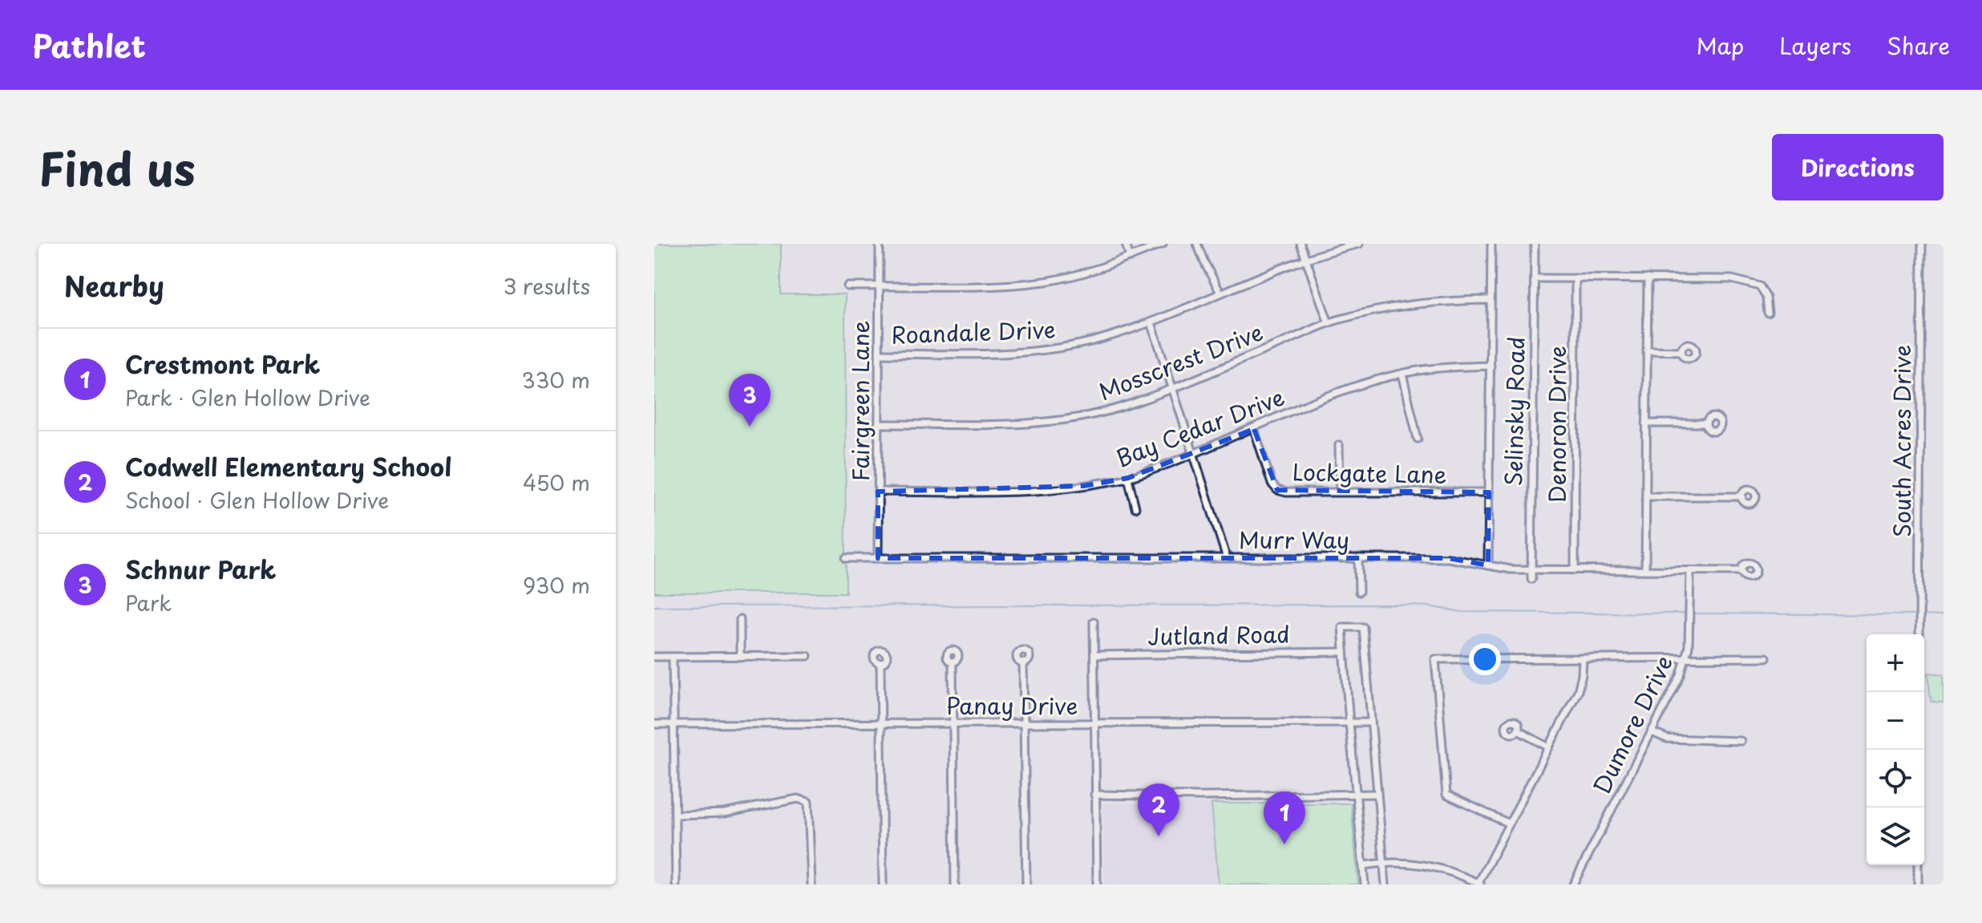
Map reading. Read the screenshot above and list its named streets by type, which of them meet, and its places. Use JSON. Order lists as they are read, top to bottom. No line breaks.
{"streets":{"street":["Roandale Drive","Mosscrest Drive","Fairgreen Lane","Selinsky Road","Denoron Drive","Bay Cedar Drive","South Acres Drive","Lockgate Lane","Murr Way","Jutland Road","Panay Drive","Dumore Drive"]},"crossings":[["Roandale Drive","Fairgreen Lane"],["Mosscrest Drive","Fairgreen Lane"],["Fairgreen Lane","Bay Cedar Drive"],["Fairgreen Lane","Murr Way"],["Selinsky Road","Murr Way"],["Denoron Drive","Murr Way"],["Bay Cedar Drive","Lockgate Lane"],["Murr Way","Dumore Drive"]],"page":{"header":"Pathlet","nav":["Map","Layers","Share"],"title":"Find us","buttons":"Directions","heading":["Nearby","3 results"],"list":[{"mark":"1","name":"Crestmont Park","note":"Park · Glen Hollow Drive","value":"330 m"},{"mark":"2","name":"Codwell Elementary School","note":"School · Glen Hollow Drive","value":"450 m"},{"mark":"3","name":"Schnur Park","note":"Park","value":"930 m"}],"pins":["3","2","1"],"map_buttons":["+","−"]}}
